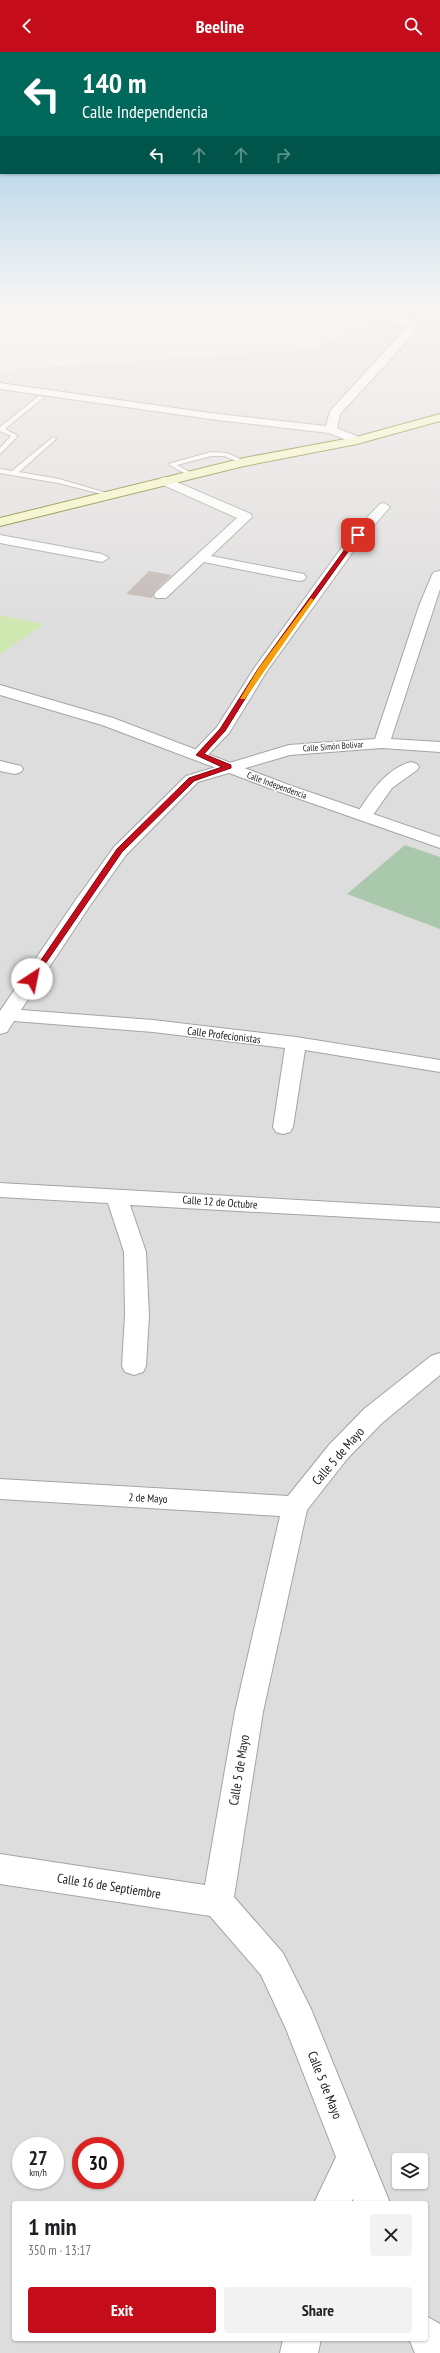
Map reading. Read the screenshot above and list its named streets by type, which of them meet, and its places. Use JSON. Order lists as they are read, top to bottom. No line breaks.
{"streets":{"street":["Calle Simón Bolívar","Calle Independencia","Calle Profecionistas","Calle 12 de Octubre","Calle 5 de Mayo","2 de Mayo","Calle 16 de Septiembre"]},"crossings":[["Calle Simón Bolívar","Calle Independencia"],["Calle Simón Bolívar","Calle Profecionistas"],["Calle 5 de Mayo","2 de Mayo"],["Calle 5 de Mayo","Calle 16 de Septiembre"]],"page":{"header":"Beeline","turn":["140 m","Calle Independencia"],"speed":"27 km/h","limit":"30","heading":["1 min","350 m · 13:17"],"buttons":["Exit","Share"]}}
